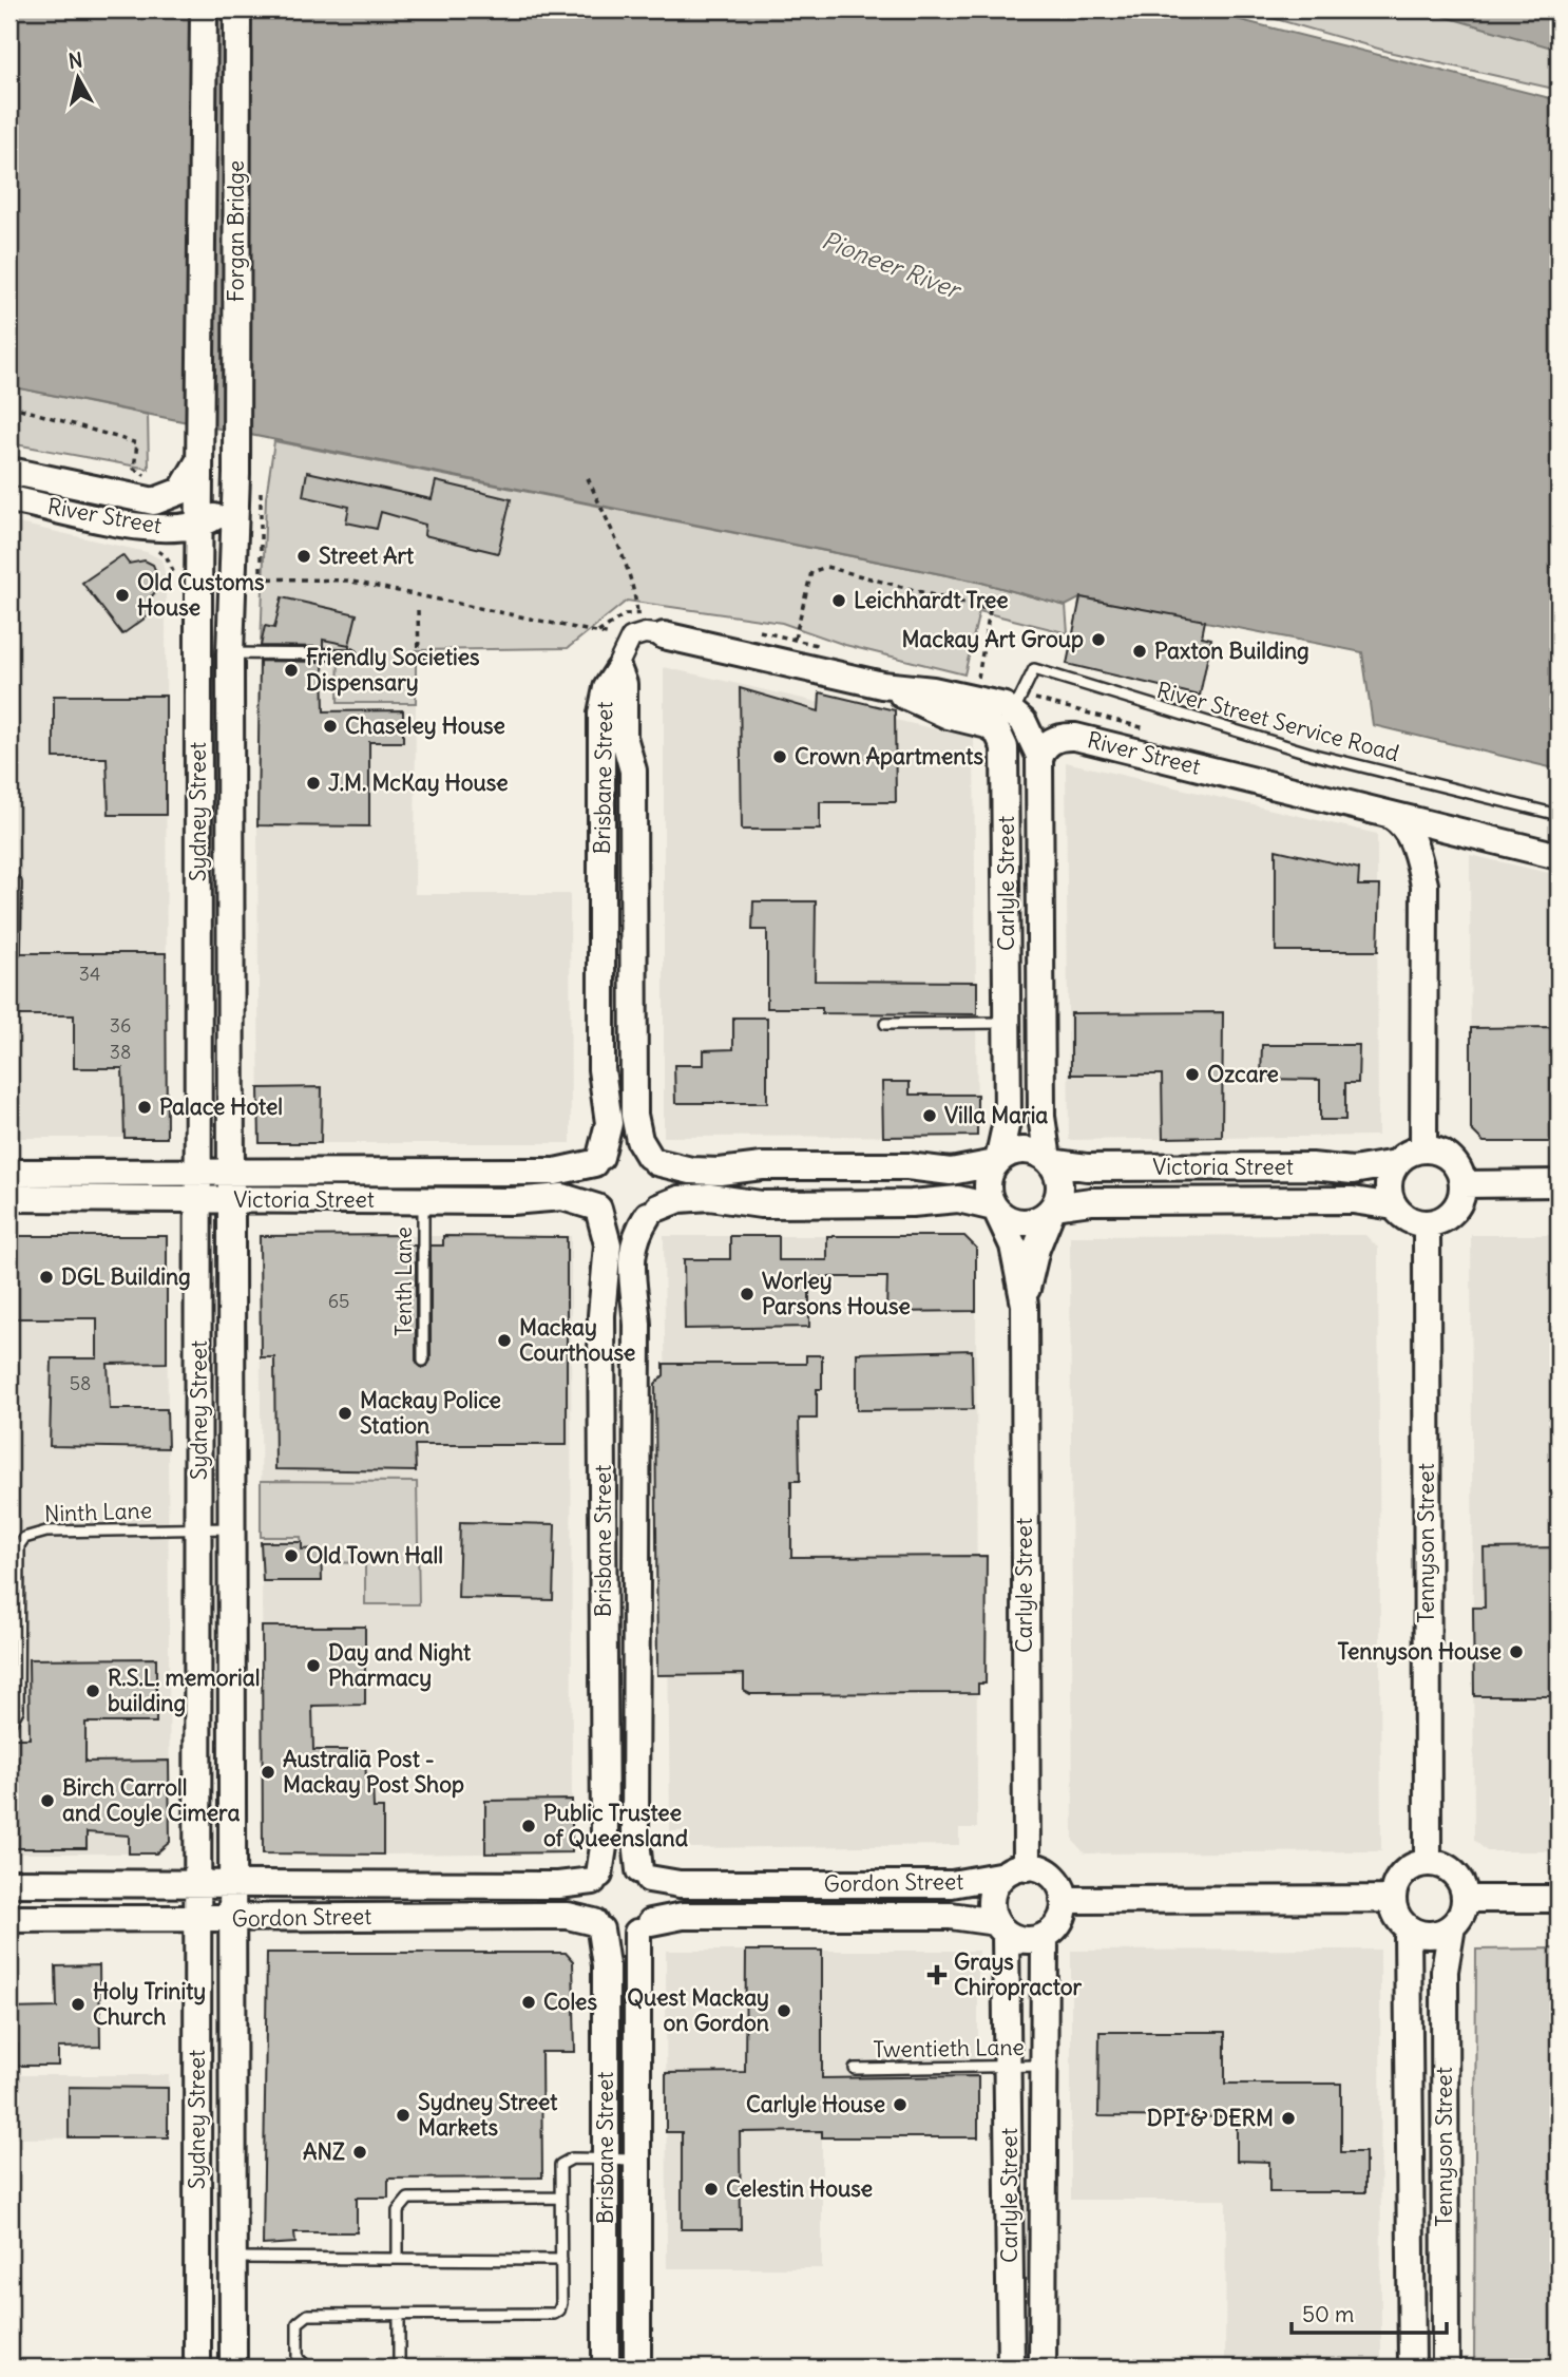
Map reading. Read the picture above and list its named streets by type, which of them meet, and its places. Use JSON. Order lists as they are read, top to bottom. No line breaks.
{"streets":{"street":["Forgan Bridge","River Street","Brisbane Street","Sydney Street","Carlyle Street","Victoria Street","Tennyson Street","Gordon Street"],"lane":["River Street Service Road","Tenth Lane","Ninth Lane","Twentieth Lane"]},"crossings":[["Forgan Bridge","River Street"],["Forgan Bridge","Sydney Street"],["River Street","Sydney Street"],["River Street","Carlyle Street"],["Brisbane Street","Victoria Street"],["Brisbane Street","Gordon Street"],["Sydney Street","Victoria Street"],["Sydney Street","Ninth Lane"],["Sydney Street","Gordon Street"],["Carlyle Street","Victoria Street"],["Carlyle Street","Gordon Street"],["Carlyle Street","Twentieth Lane"],["Victoria Street","Tenth Lane"],["Victoria Street","Tennyson Street"]],"water":["Pioneer River"],"places":{"other":["Street Art","Old Customs House","Leichhardt Tree","Mackay Art Group","Paxton Building","Friendly Societies Dispensary","Chaseley House","Crown Apartments","J.M. McKay House","Ozcare","Palace Hotel","Villa Maria","DGL Building","Worley Parsons House","Mackay Courthouse","Mackay Police Station","Old Town Hall","Tennyson House","Day and Night Pharmacy","R.S.L. memorial building","Australia Post - Mackay Post Shop","Birch Carroll and Coyle Cimera","Public Trustee of Queensland","Coles","Holy Trinity Church","Quest Mackay on Gordon","Carlyle House","Sydney Street Markets","DPI & DERM","ANZ","Celestin House"],"health":["Grays Chiropractor"]},"house_numbers":["34","36","38","65","58"],"scale_bar":"50 m","north":"top"}
